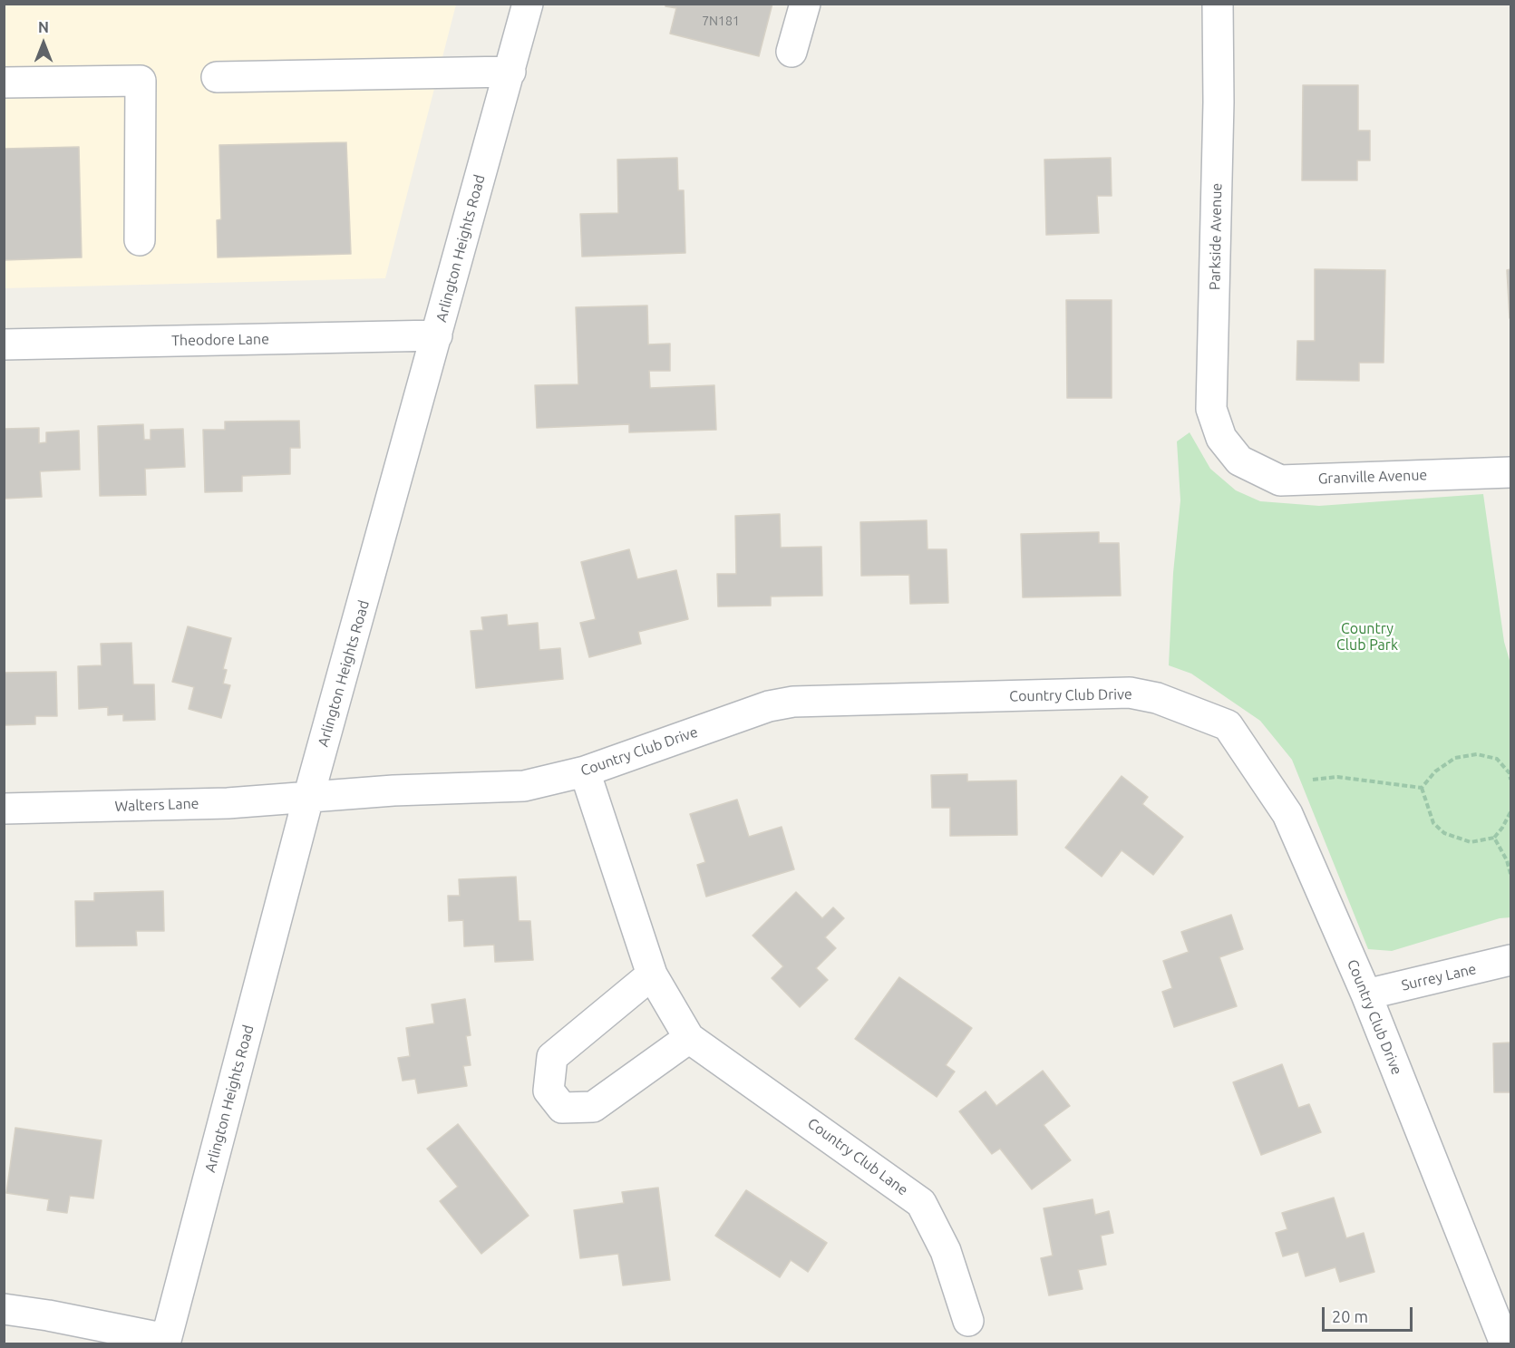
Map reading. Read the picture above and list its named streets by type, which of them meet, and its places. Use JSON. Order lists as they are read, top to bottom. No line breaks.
{"streets":{"street":["Parkside Avenue","Arlington Heights Road","Theodore Lane","Granville Avenue","Country Club Drive","Walters Lane","Surrey Lane","Country Club Lane"]},"crossings":[["Parkside Avenue","Granville Avenue"],["Arlington Heights Road","Theodore Lane"],["Arlington Heights Road","Country Club Drive"],["Arlington Heights Road","Walters Lane"],["Country Club Drive","Walters Lane"],["Country Club Drive","Surrey Lane"],["Country Club Drive","Country Club Lane"]],"parks":["Country Club Park"],"house_numbers":["7N181"],"scale_bar":"20 m","north":"top"}
